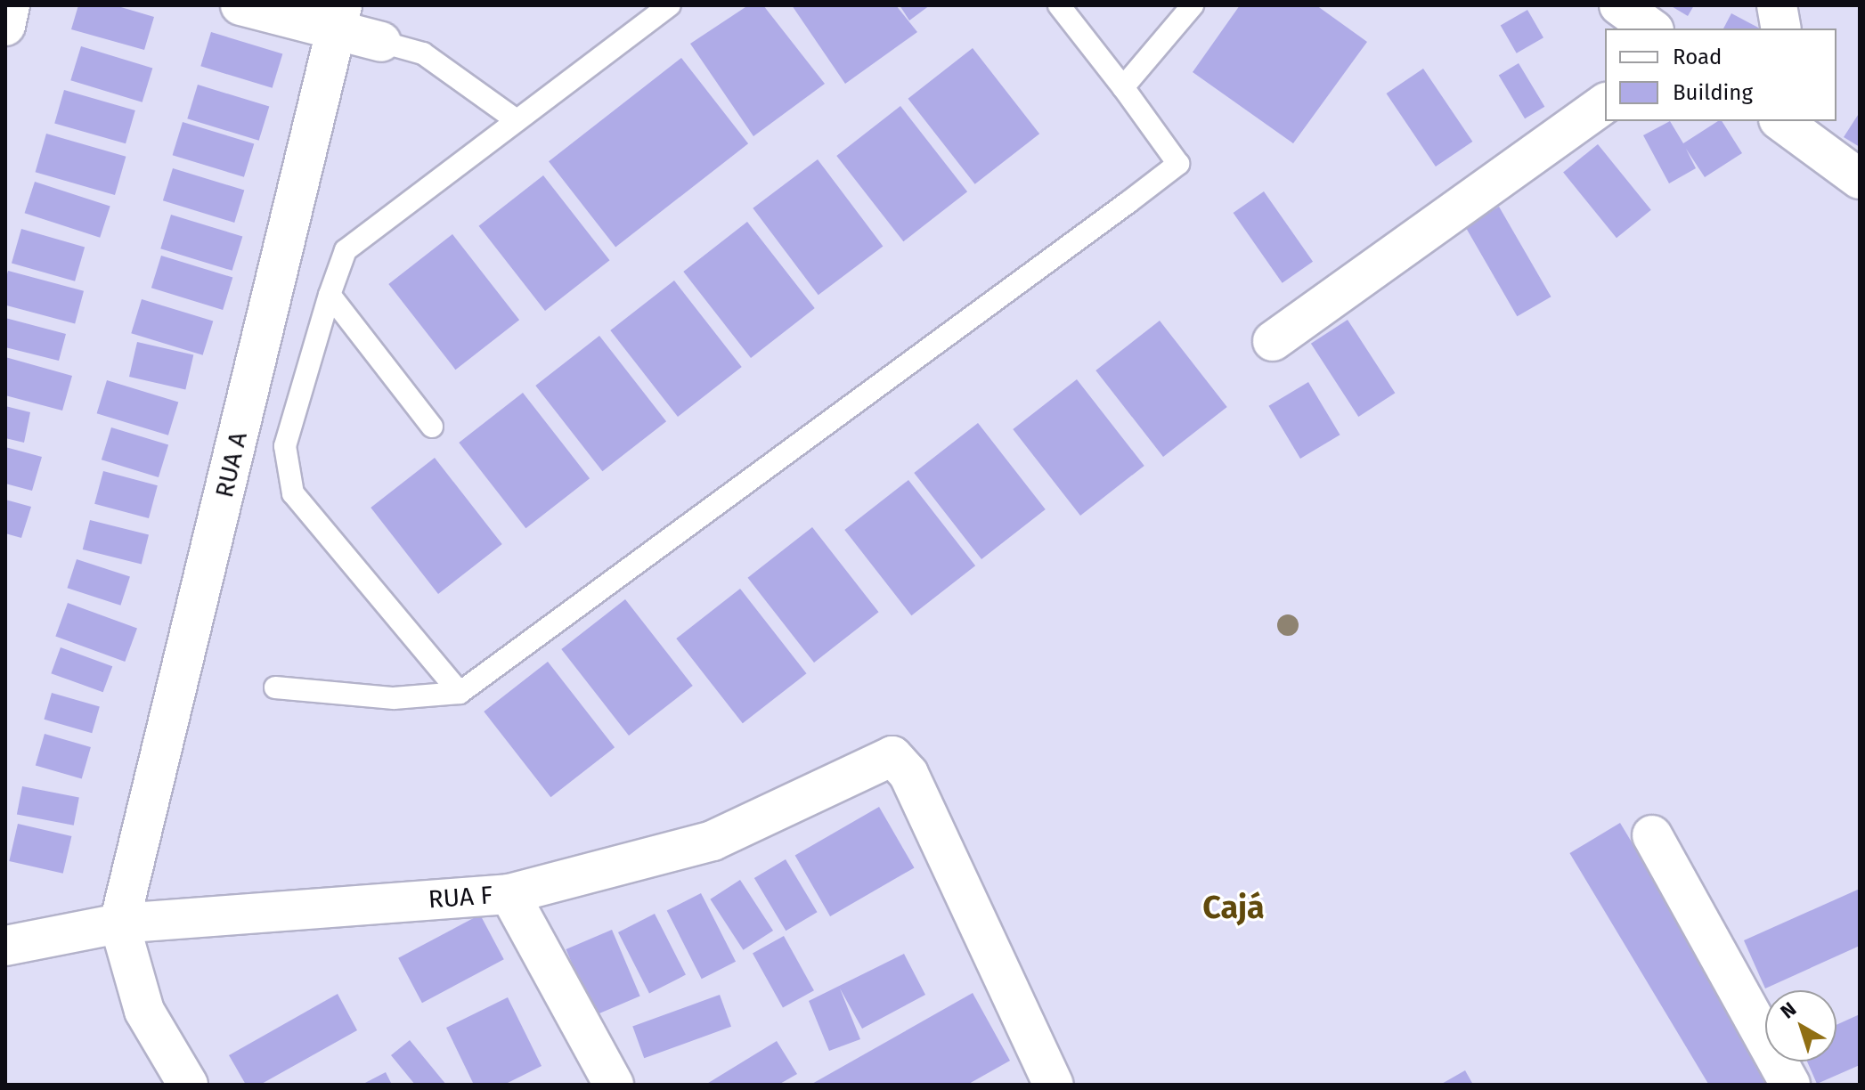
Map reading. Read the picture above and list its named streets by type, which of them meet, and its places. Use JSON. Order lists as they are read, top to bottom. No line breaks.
{"streets":{"street":["RUA A","RUA F"]},"crossings":[["RUA A","RUA F"]],"districts":["Cajá"],"legend":["Road","Building"],"north":"top left"}
